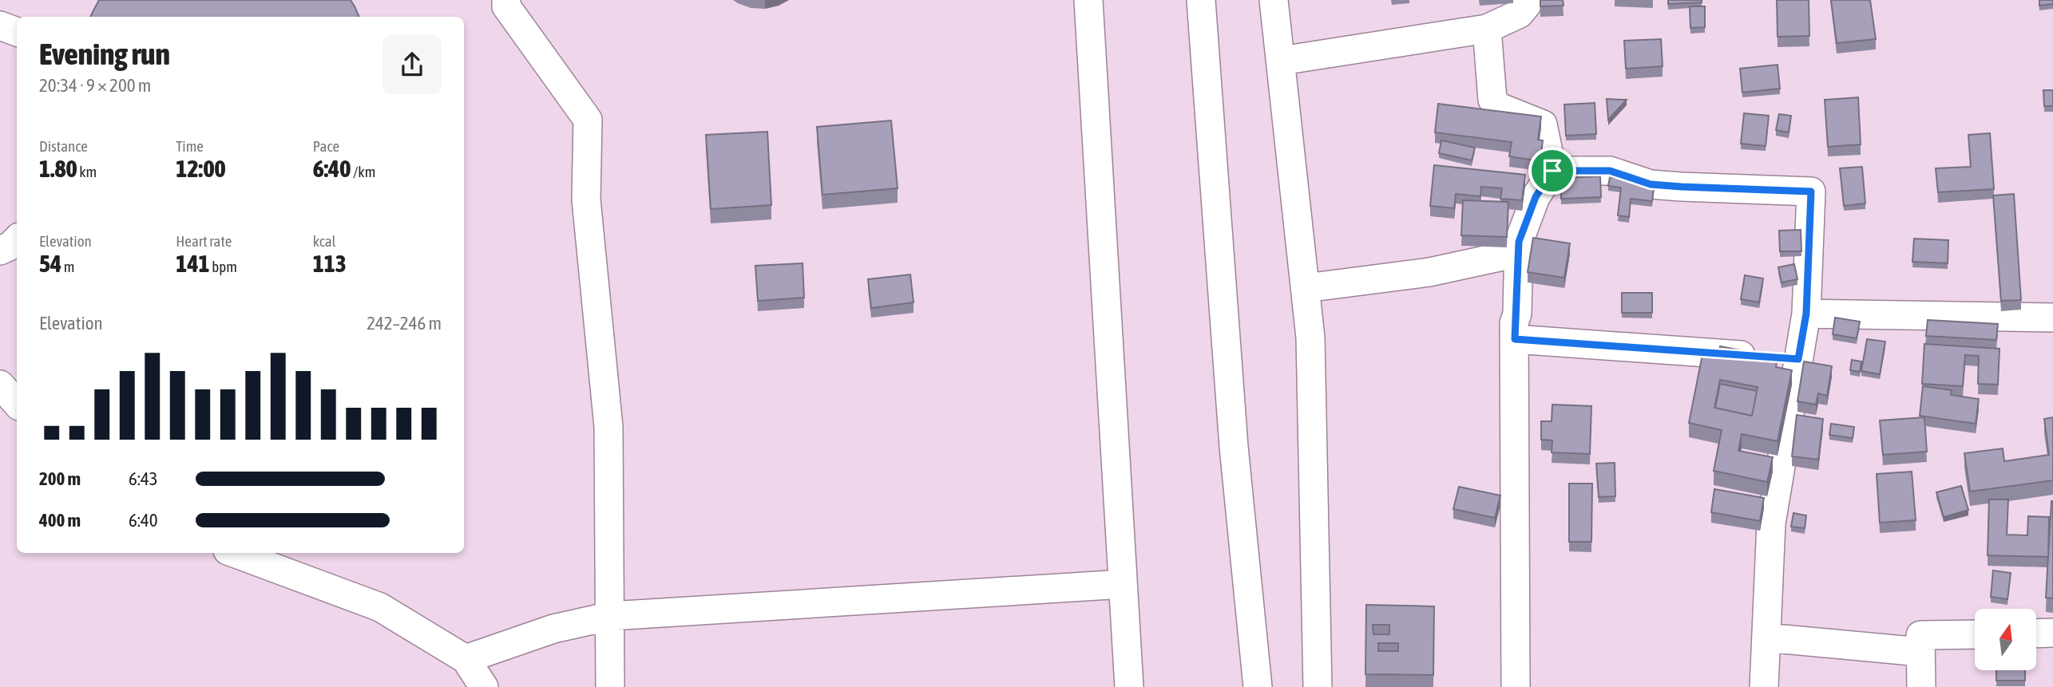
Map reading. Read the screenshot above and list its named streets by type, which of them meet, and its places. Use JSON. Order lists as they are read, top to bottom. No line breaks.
{"north":"top","page":{"heading":["Evening run","20:34 · 9 × 200 m"],"stats":[["Distance","1.80 km"],["Time","12:00"],["Pace","6:40 /km"],["Elevation","54 m"],["Heart rate","141 bpm"],["kcal","113"]],"chart":["Elevation","242–246 m"],"list":[{"name":"200 m","note":"6:43"},{"name":"400 m","note":"6:40"}]}}
